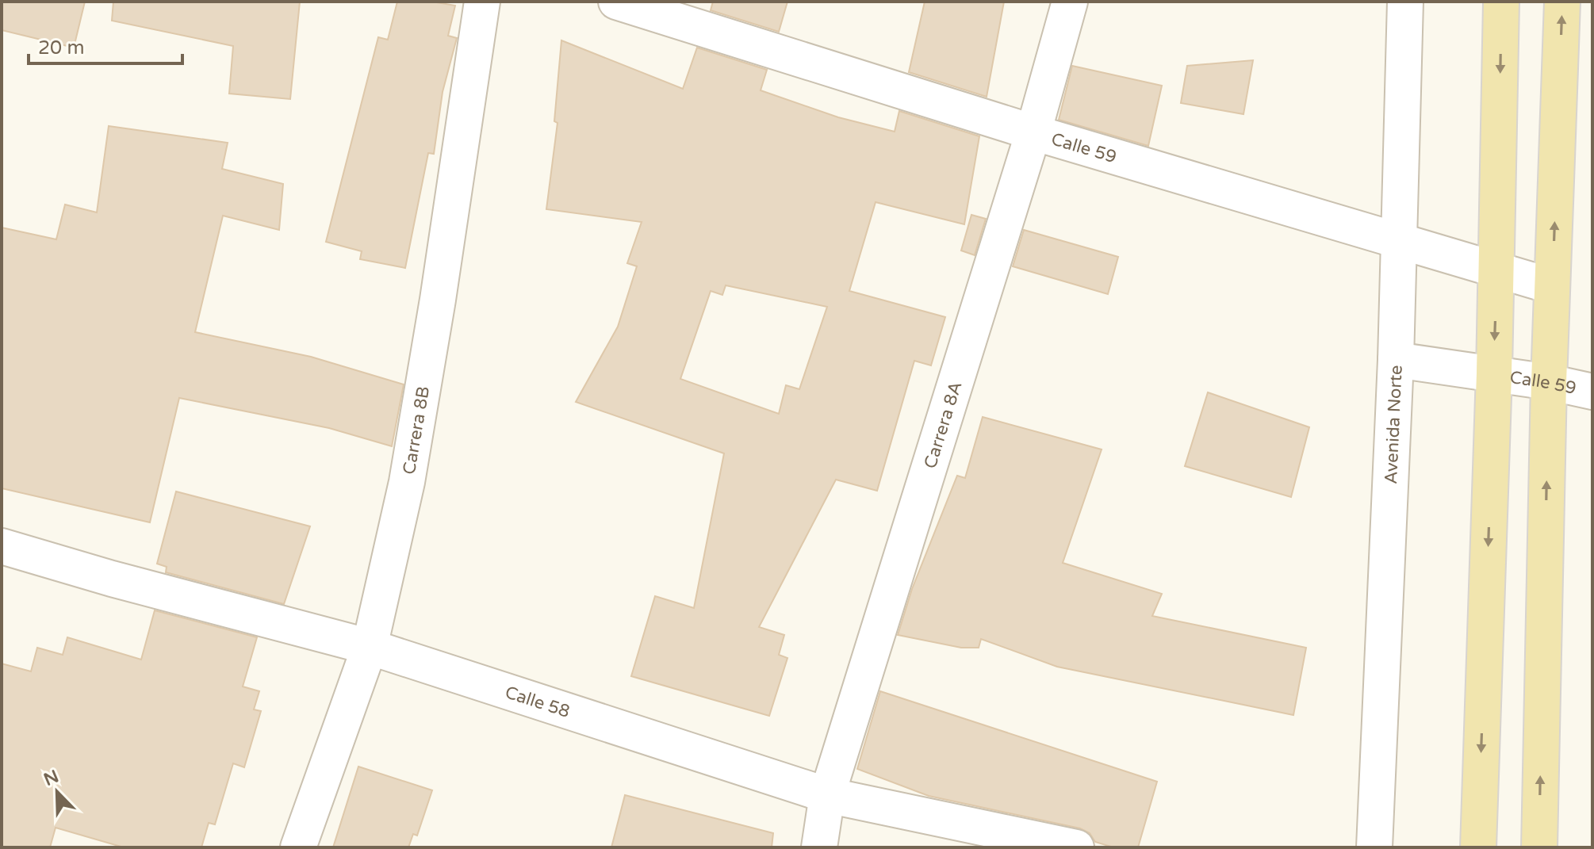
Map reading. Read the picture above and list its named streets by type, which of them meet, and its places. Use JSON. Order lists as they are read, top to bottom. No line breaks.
{"streets":{"street":["Calle 59","Carrera 8A","Avenida Norte","Carrera 8B","Calle 58"]},"crossings":[["Calle 59","Carrera 8A"],["Calle 59","Avenida Norte"],["Carrera 8A","Calle 58"],["Carrera 8B","Calle 58"]],"scale_bar":"20 m","north":"top left"}
